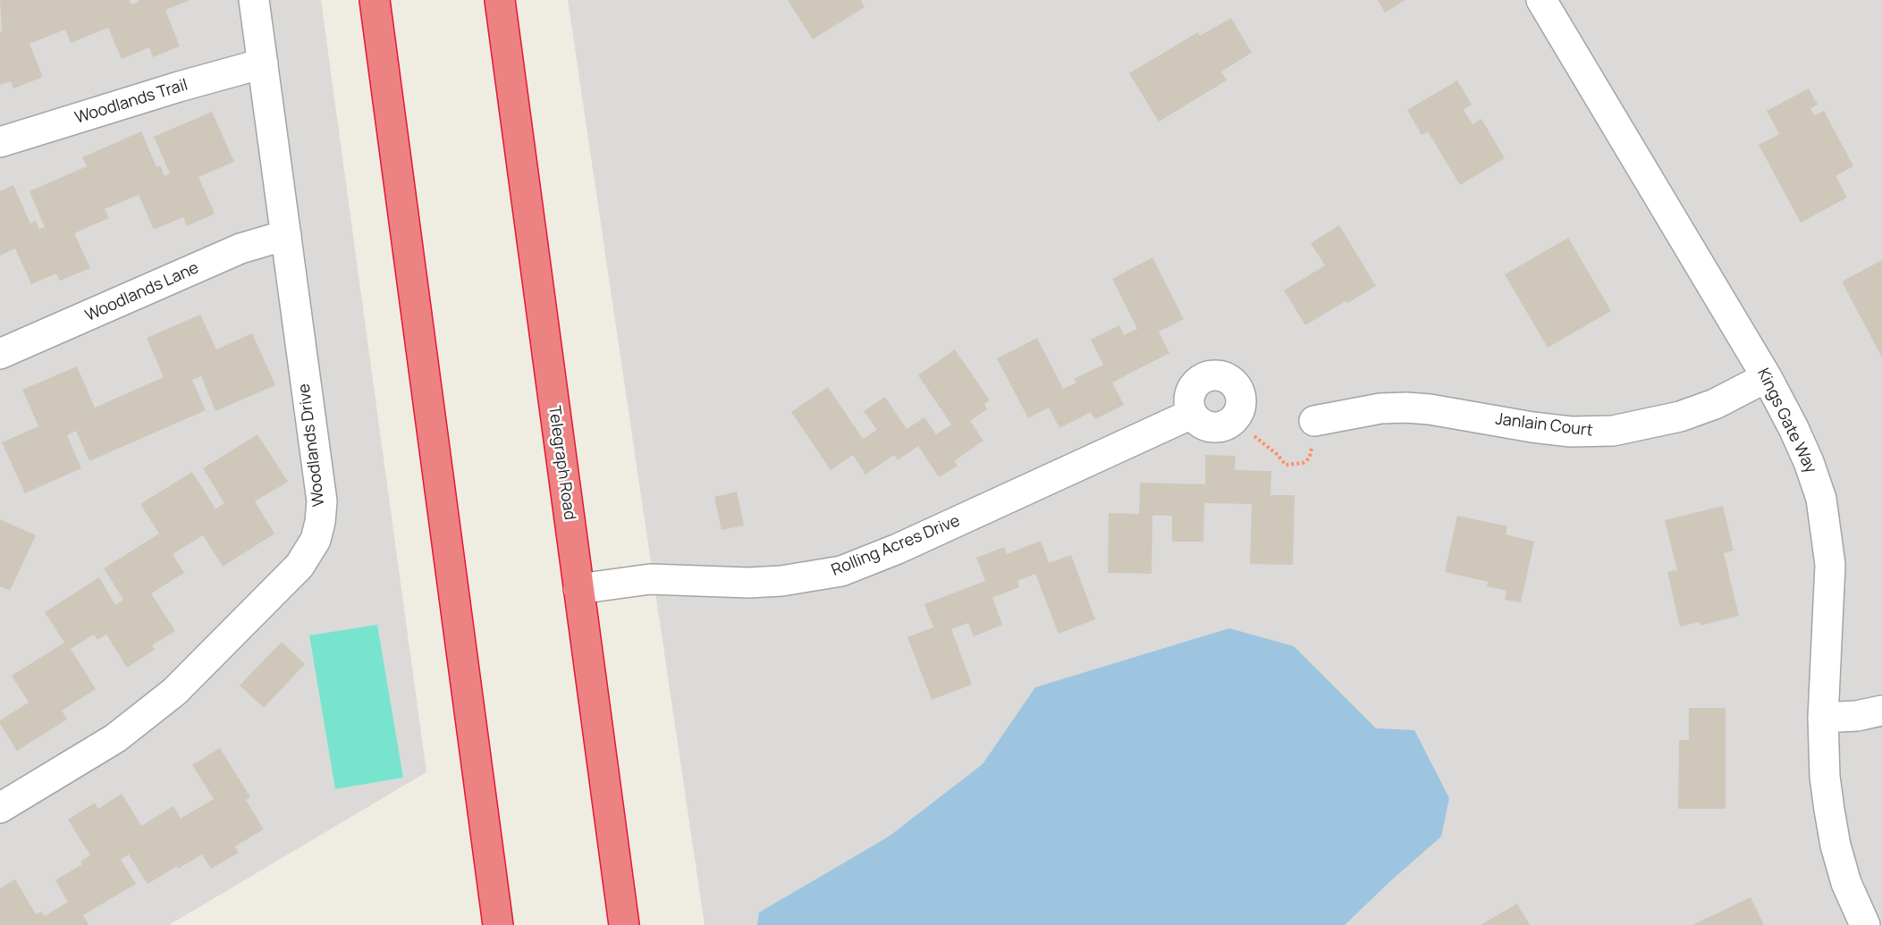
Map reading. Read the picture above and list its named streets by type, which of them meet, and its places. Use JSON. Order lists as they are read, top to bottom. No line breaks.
{"streets":{"highway":["Telegraph Road"],"street":["Woodlands Trail","Woodlands Lane","Kings Gate Way","Janlain Court","Woodlands Drive","Rolling Acres Drive"]},"crossings":[["Woodlands Trail","Woodlands Drive"],["Woodlands Lane","Woodlands Drive"],["Kings Gate Way","Janlain Court"],["Telegraph Road","Rolling Acres Drive"]]}
